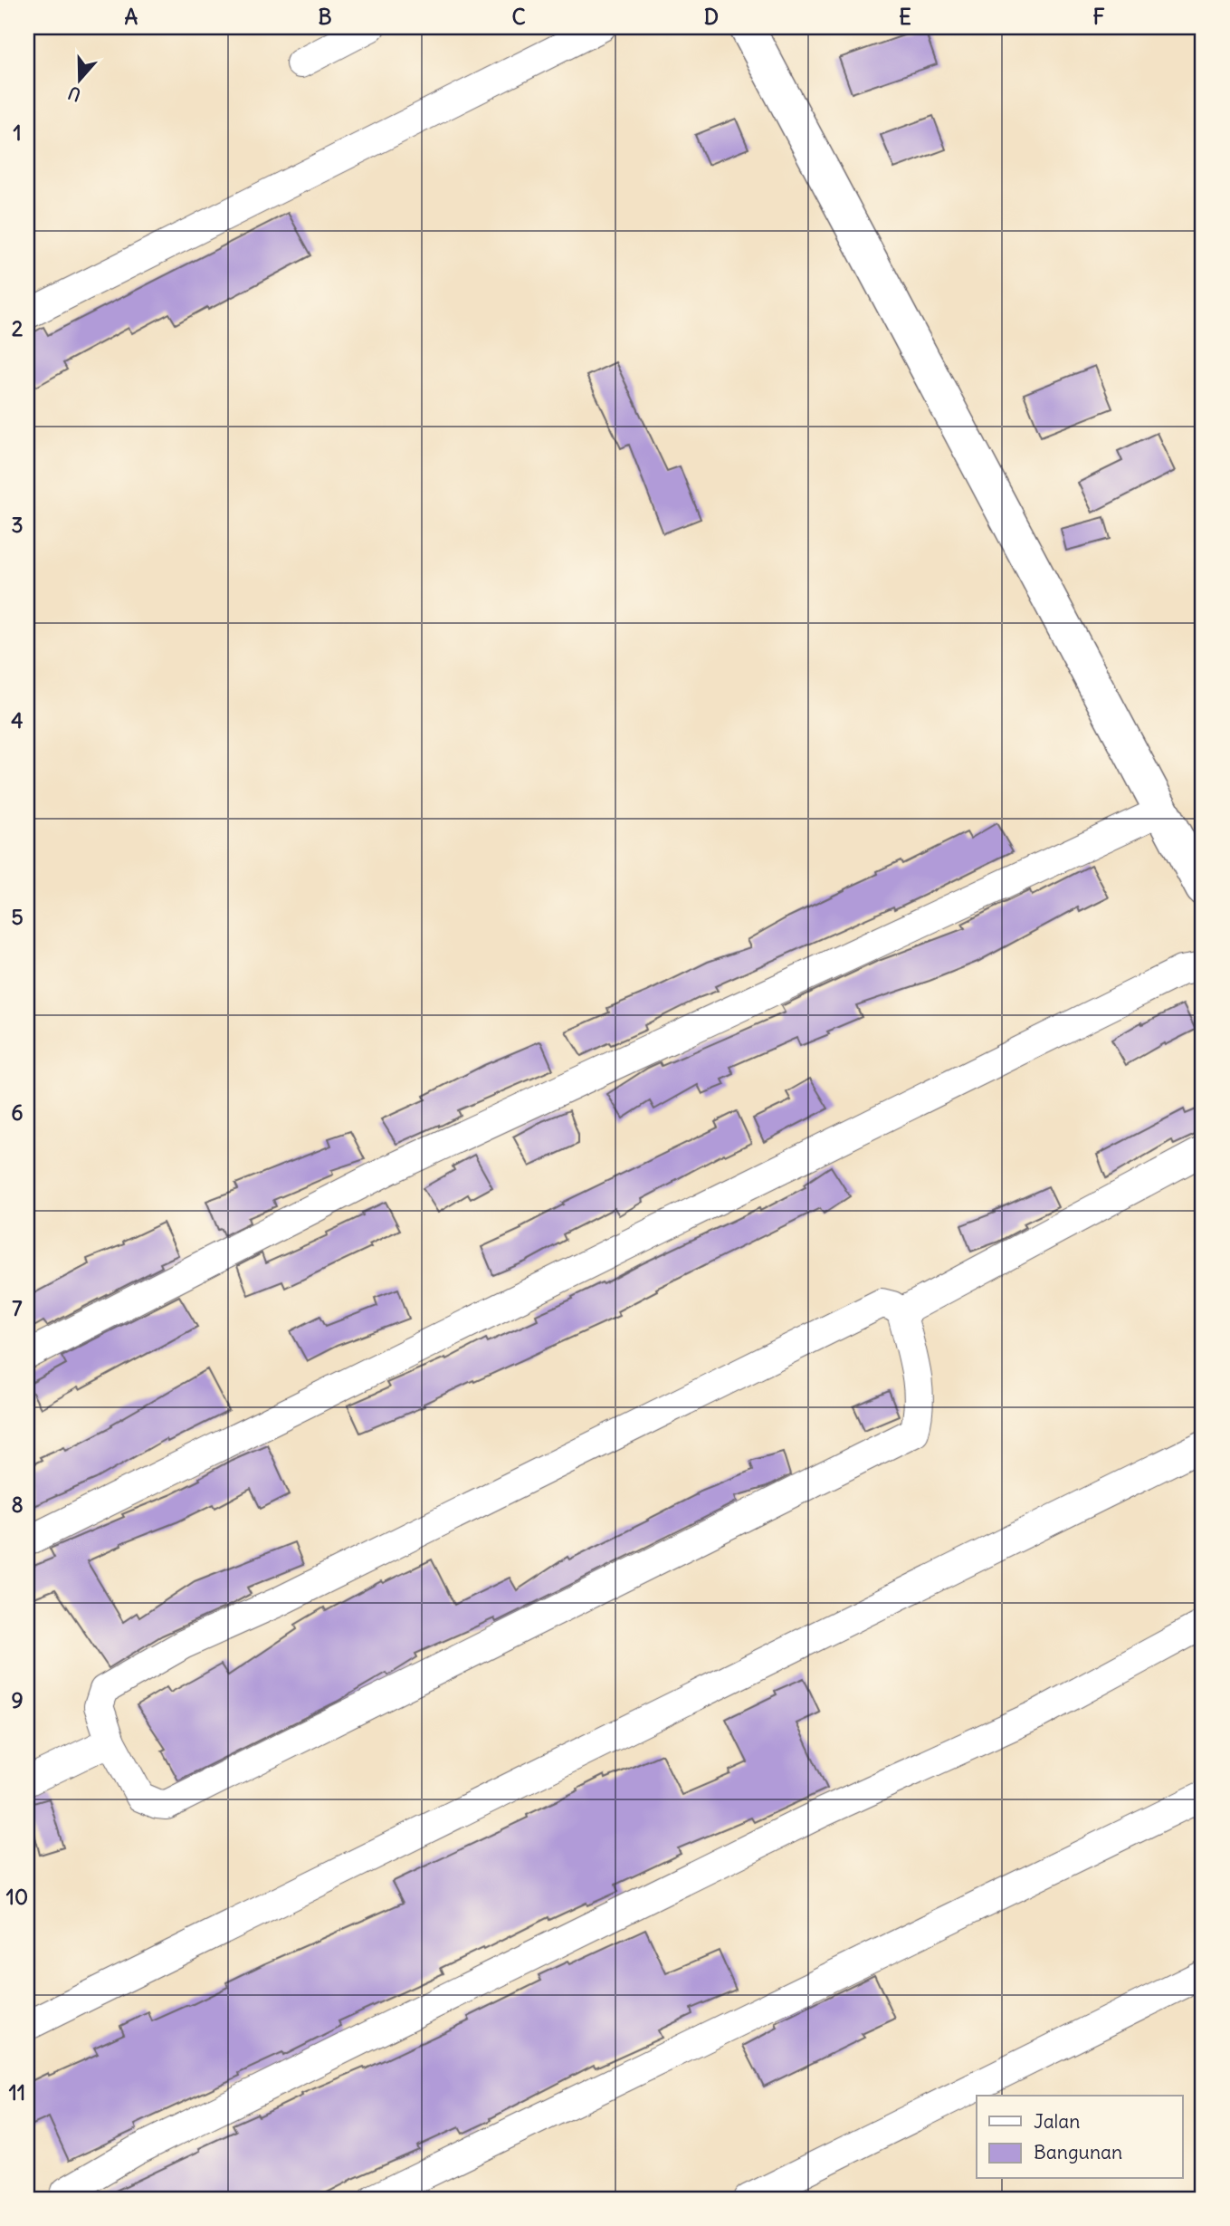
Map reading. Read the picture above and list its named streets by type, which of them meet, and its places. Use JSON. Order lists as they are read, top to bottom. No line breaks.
{"legend":["Jalan","Bangunan"],"north":"bottom","grid":{"columns":["A","B","C","D","E","F"],"rows":["1","2","3","4","5","6","7","8","9","10","11"]}}
